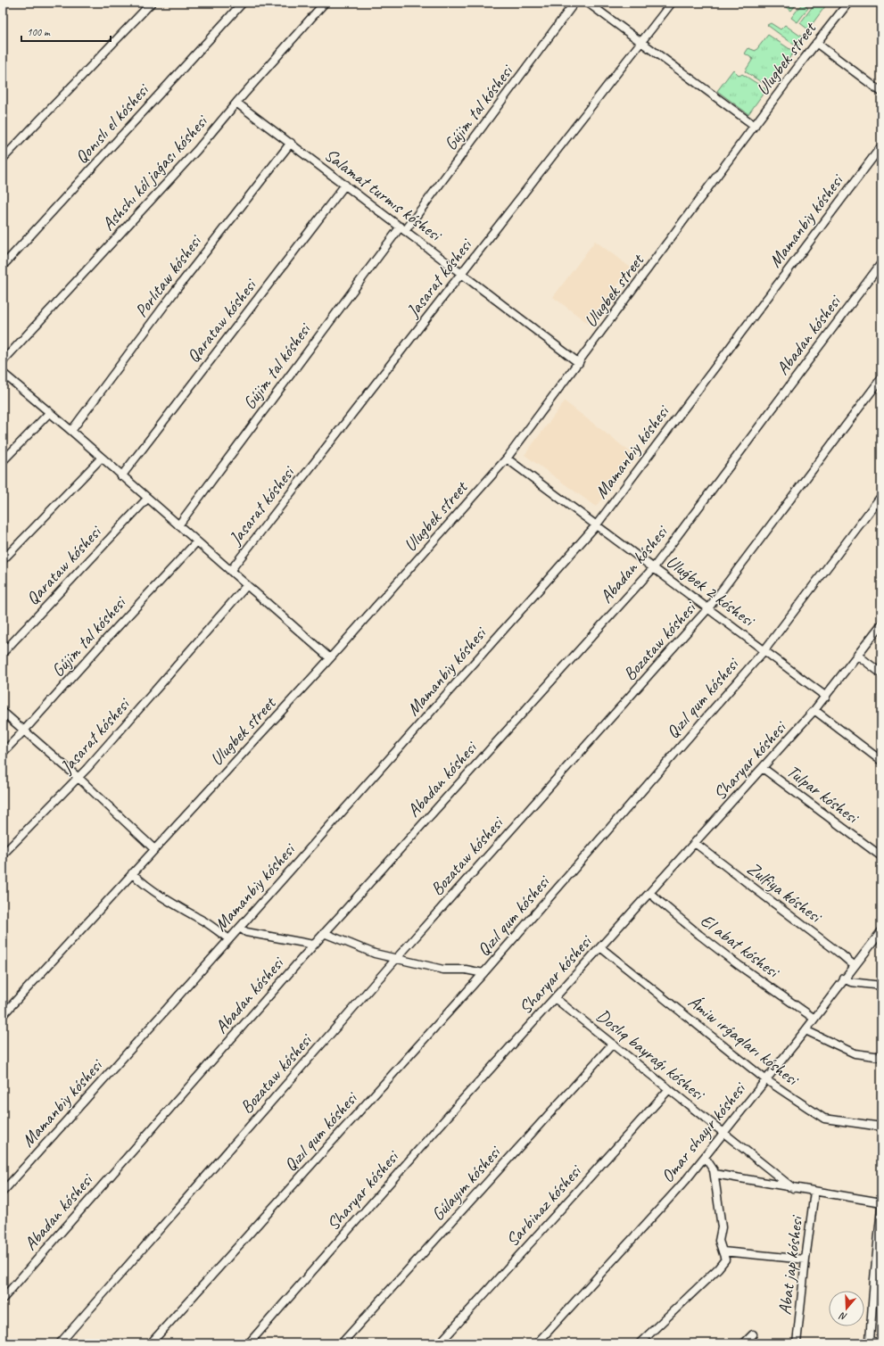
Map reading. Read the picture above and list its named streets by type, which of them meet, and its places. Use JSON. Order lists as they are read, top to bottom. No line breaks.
{"streets":{"street":["Ulugbek street","Gújim tal kóshesi","Qonıslı el kóshesi","Ashshı kól jaǵası kóshesi","Salamat turmıs kóshesi","Mamanbiy kóshesi","Porlıtaw kóshesi","Jasarat kóshesi","Qarataw kóshesi","Abadan kóshesi","Uluǵbek 2 kóshesi","Bozataw kóshesi","Qızıl qum kóshesi","Sharyar kóshesi","Tulpar kóshesi","Zulfiya kóshesi","El abat kóshesi","Ámiw ırǵaqları kóshesi","Doslıq bayraǵı kóshesi","Omar shayır kóshesi","Gúlayım kóshesi","Sarbinaz kóshesi","Abat jap kóshesi"]},"crossings":[["Ulugbek street","Salamat turmıs kóshesi"],["Ulugbek street","Uluǵbek 2 kóshesi"],["Gújim tal kóshesi","Salamat turmıs kóshesi"],["Ashshı kól jaǵası kóshesi","Salamat turmıs kóshesi"],["Salamat turmıs kóshesi","Porlıtaw kóshesi"],["Salamat turmıs kóshesi","Jasarat kóshesi"],["Salamat turmıs kóshesi","Qarataw kóshesi"],["Mamanbiy kóshesi","Uluǵbek 2 kóshesi"],["Abadan kóshesi","Uluǵbek 2 kóshesi"],["Uluǵbek 2 kóshesi","Bozataw kóshesi"],["Uluǵbek 2 kóshesi","Qızıl qum kóshesi"],["Uluǵbek 2 kóshesi","Sharyar kóshesi"],["Sharyar kóshesi","Tulpar kóshesi"],["Sharyar kóshesi","Zulfiya kóshesi"],["Sharyar kóshesi","El abat kóshesi"],["Sharyar kóshesi","Ámiw ırǵaqları kóshesi"],["Sharyar kóshesi","Doslıq bayraǵı kóshesi"],["Zulfiya kóshesi","Omar shayır kóshesi"],["El abat kóshesi","Omar shayır kóshesi"],["Ámiw ırǵaqları kóshesi","Omar shayır kóshesi"],["Doslıq bayraǵı kóshesi","Omar shayır kóshesi"],["Doslıq bayraǵı kóshesi","Gúlayım kóshesi"],["Doslıq bayraǵı kóshesi","Sarbinaz kóshesi"],["Doslıq bayraǵı kóshesi","Abat jap kóshesi"]],"scale_bar":"100 m","north":"bottom"}
